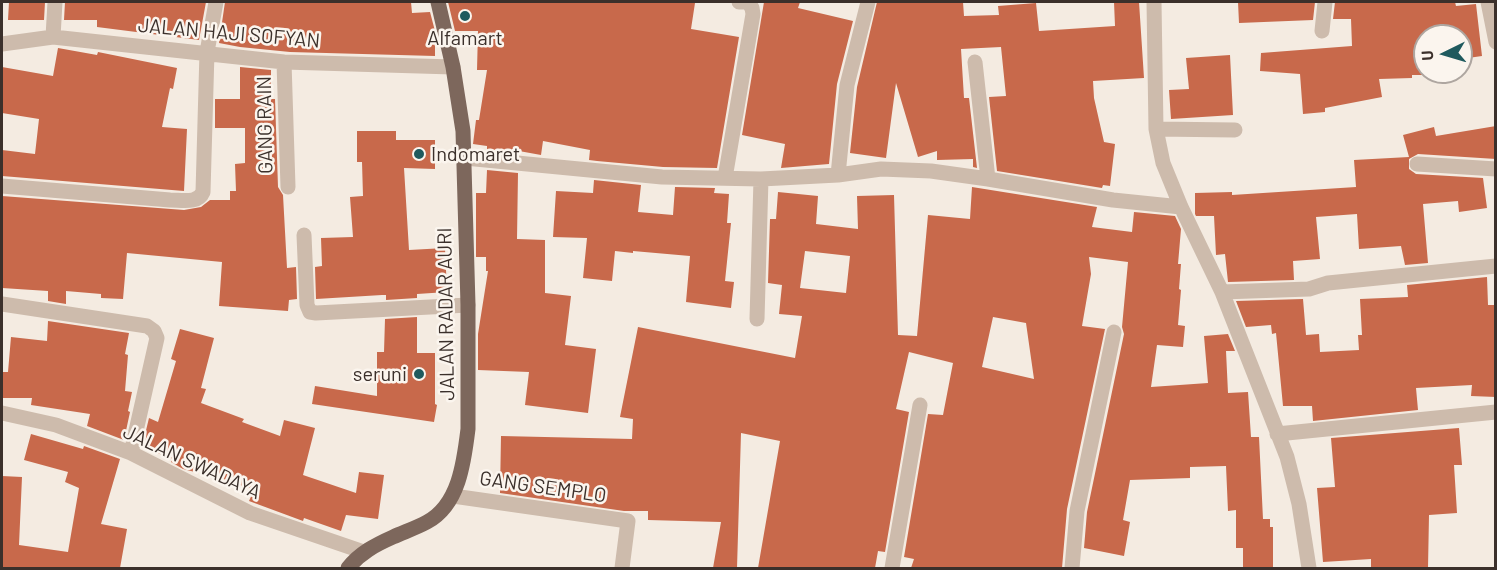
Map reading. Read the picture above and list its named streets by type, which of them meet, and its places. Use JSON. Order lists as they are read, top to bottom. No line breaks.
{"streets":{"main road":["JALAN RADAR AURI"],"street":["JALAN HAJI SOFYAN","GANG RAIN","JALAN SWADAYA","GANG SEMPLO"]},"crossings":[["JALAN HAJI SOFYAN","GANG RAIN"],["JALAN HAJI SOFYAN","JALAN RADAR AURI"],["JALAN RADAR AURI","JALAN SWADAYA"],["JALAN RADAR AURI","GANG SEMPLO"]],"places":["Alfamart","Indomaret","seruni"],"north":"left"}
